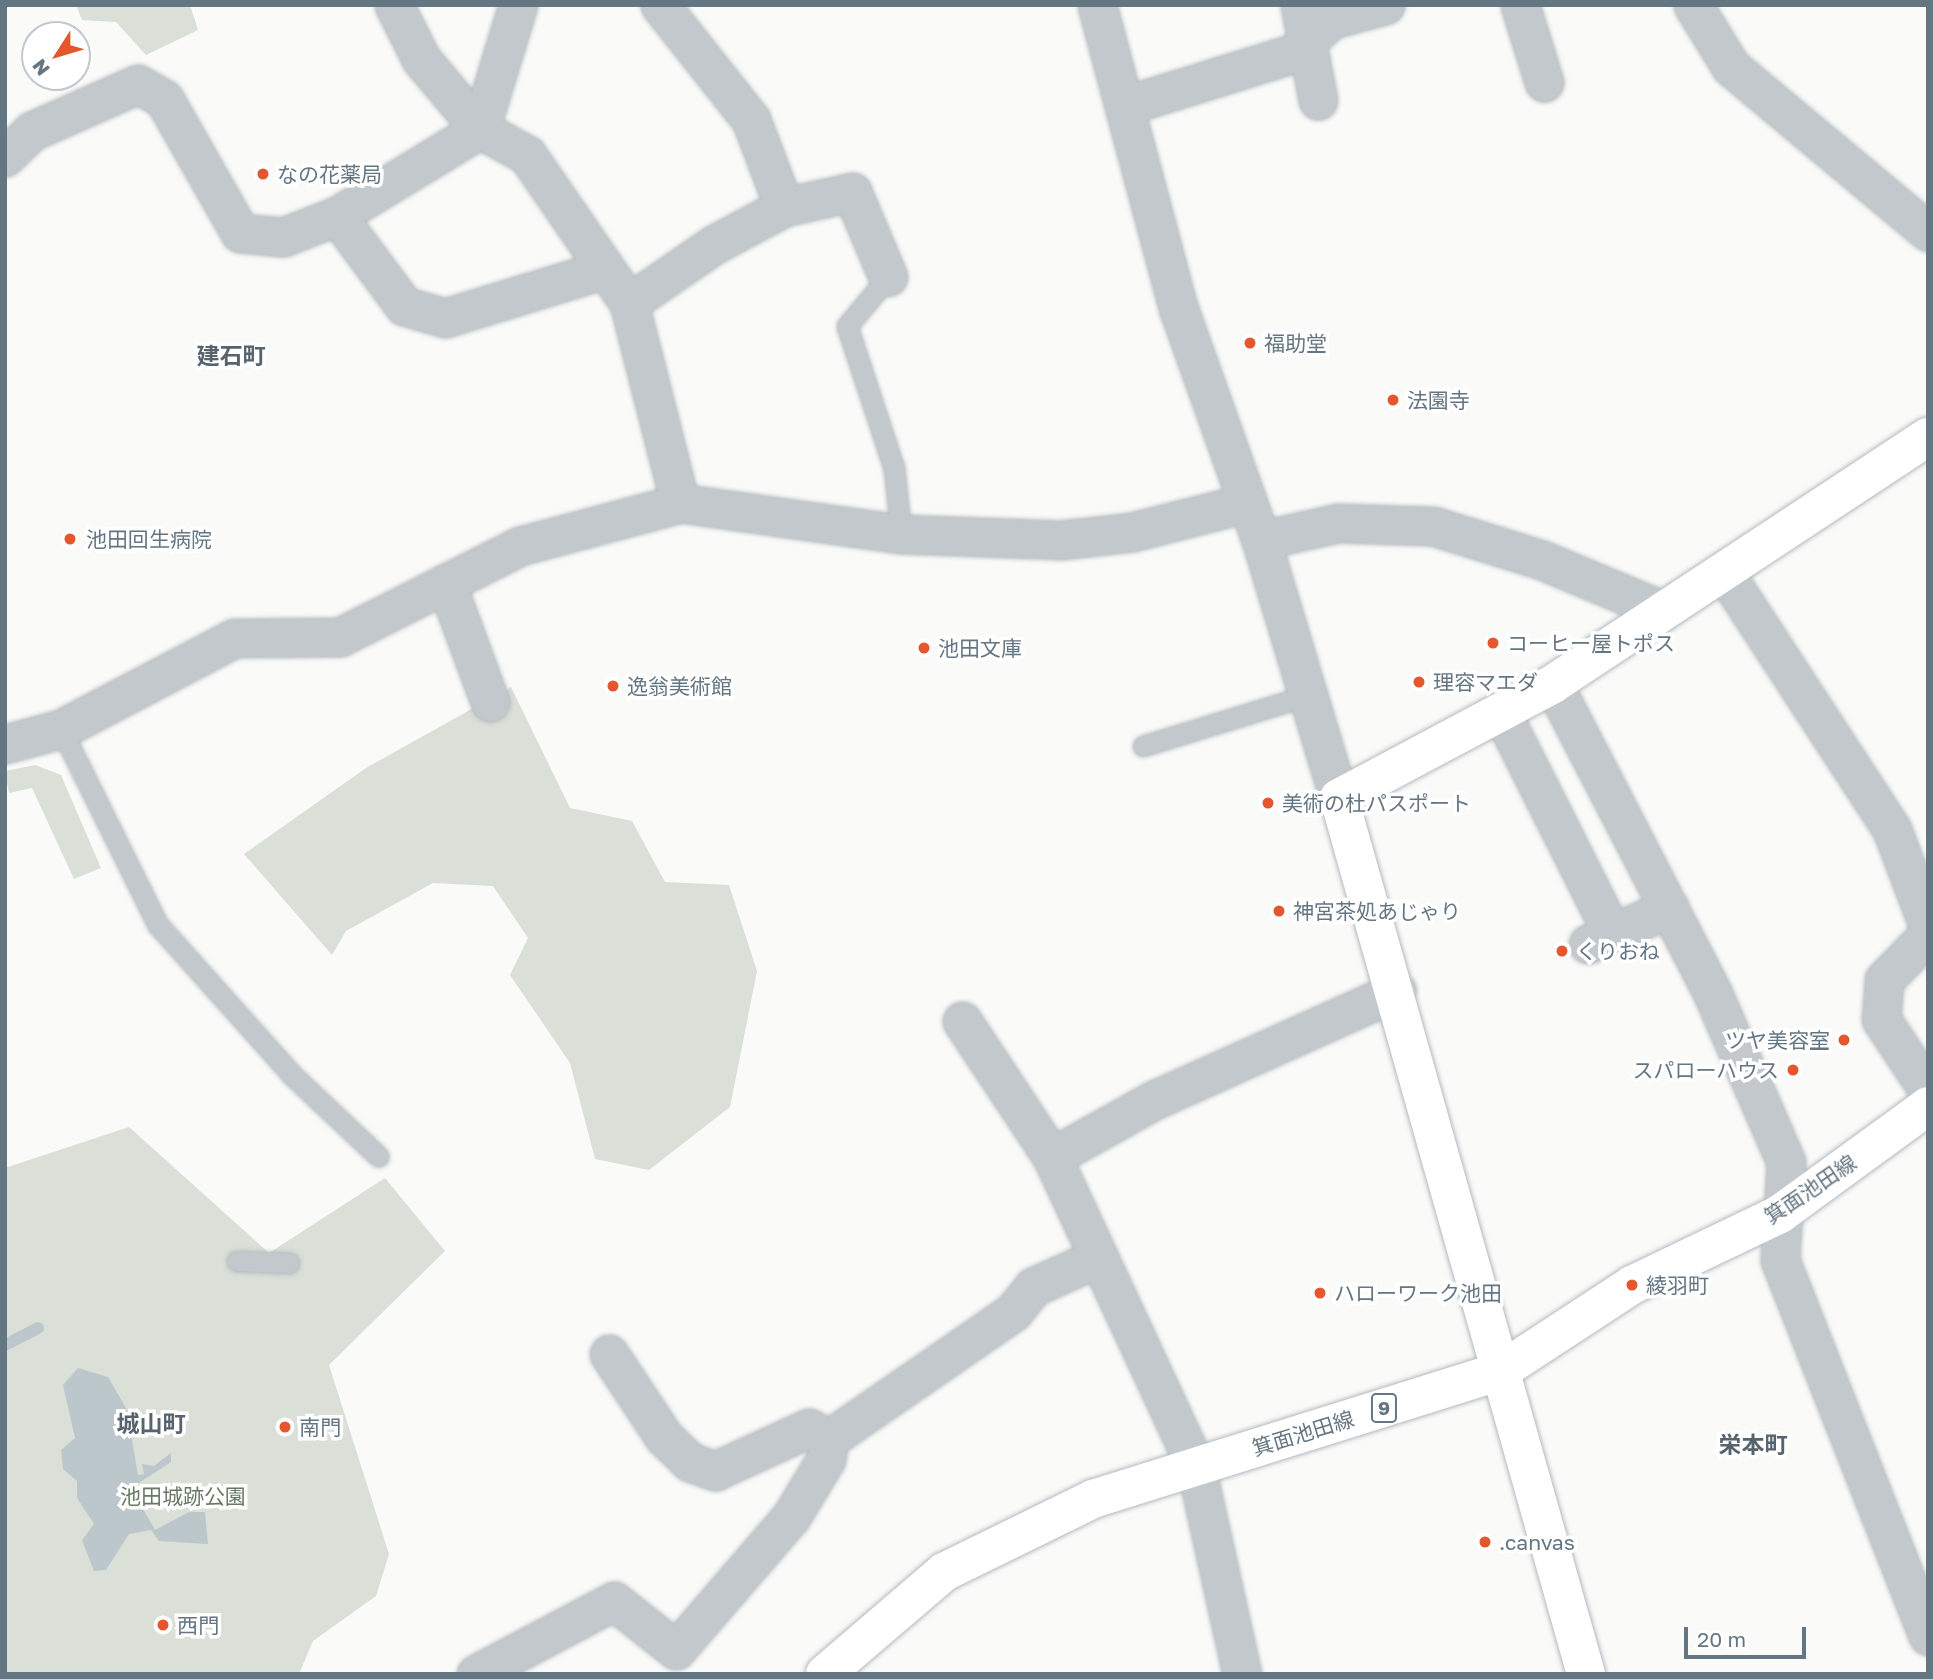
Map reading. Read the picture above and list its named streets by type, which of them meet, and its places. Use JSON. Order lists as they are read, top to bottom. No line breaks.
{"streets":{"street":["箕面池田線","9"]},"districts":["建石町","城山町","栄本町"],"parks":["池田城跡公園"],"places":["なの花薬局","福助堂","法園寺","池田回生病院","コーヒー屋トポス","池田文庫","理容マエダ","逸翁美術館","美術の杜パスポート","神宮茶処あじゃり","くりおね","ツヤ美容室","スパローハウス","綾羽町","ハローワーク池田","南門",".canvas","西門"],"scale_bar":"20 m","north":"bottom left"}
